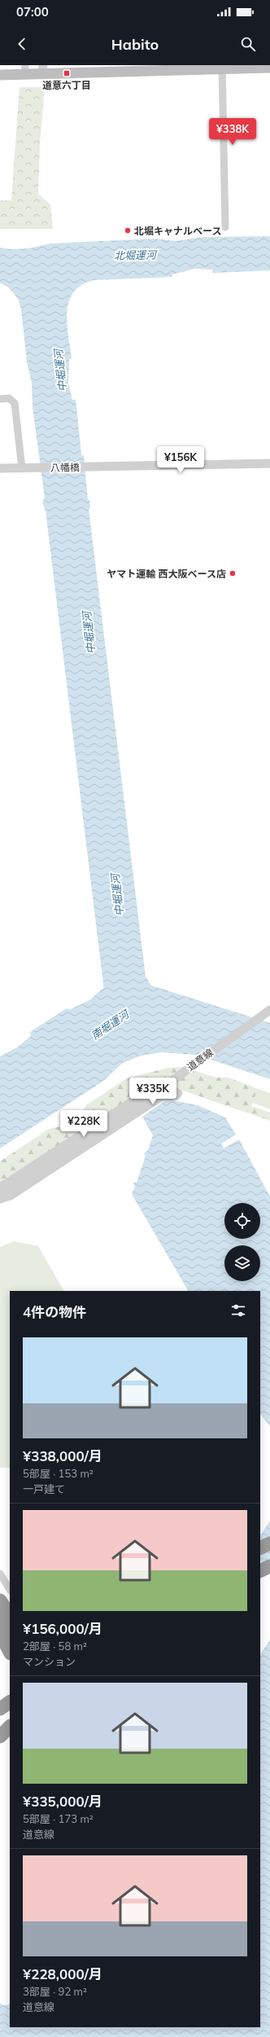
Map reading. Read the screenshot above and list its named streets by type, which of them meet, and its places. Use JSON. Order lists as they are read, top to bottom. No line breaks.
{"streets":{"street":["八幡橋","道意線"]},"water":["北堀運河","中堀運河","南堀運河"],"places":{"transit":["道意六丁目"],"other":["北堀キャナルベース","ヤマト運輸 西大阪ベース店"]},"page":{"status":"07:00","header":"Habito","price":["¥338K","¥156K","¥335K","¥228K"],"heading":"4件の物件","list":[{"name":"¥338,000/月","note":"5部屋 · 153 m² · 一戸建て"},{"name":"¥156,000/月","note":"2部屋 · 58 m² · マンション"},{"name":"¥335,000/月","note":"5部屋 · 173 m² · 道意線"},{"name":"¥228,000/月","note":"3部屋 · 92 m² · 道意線"}]}}
